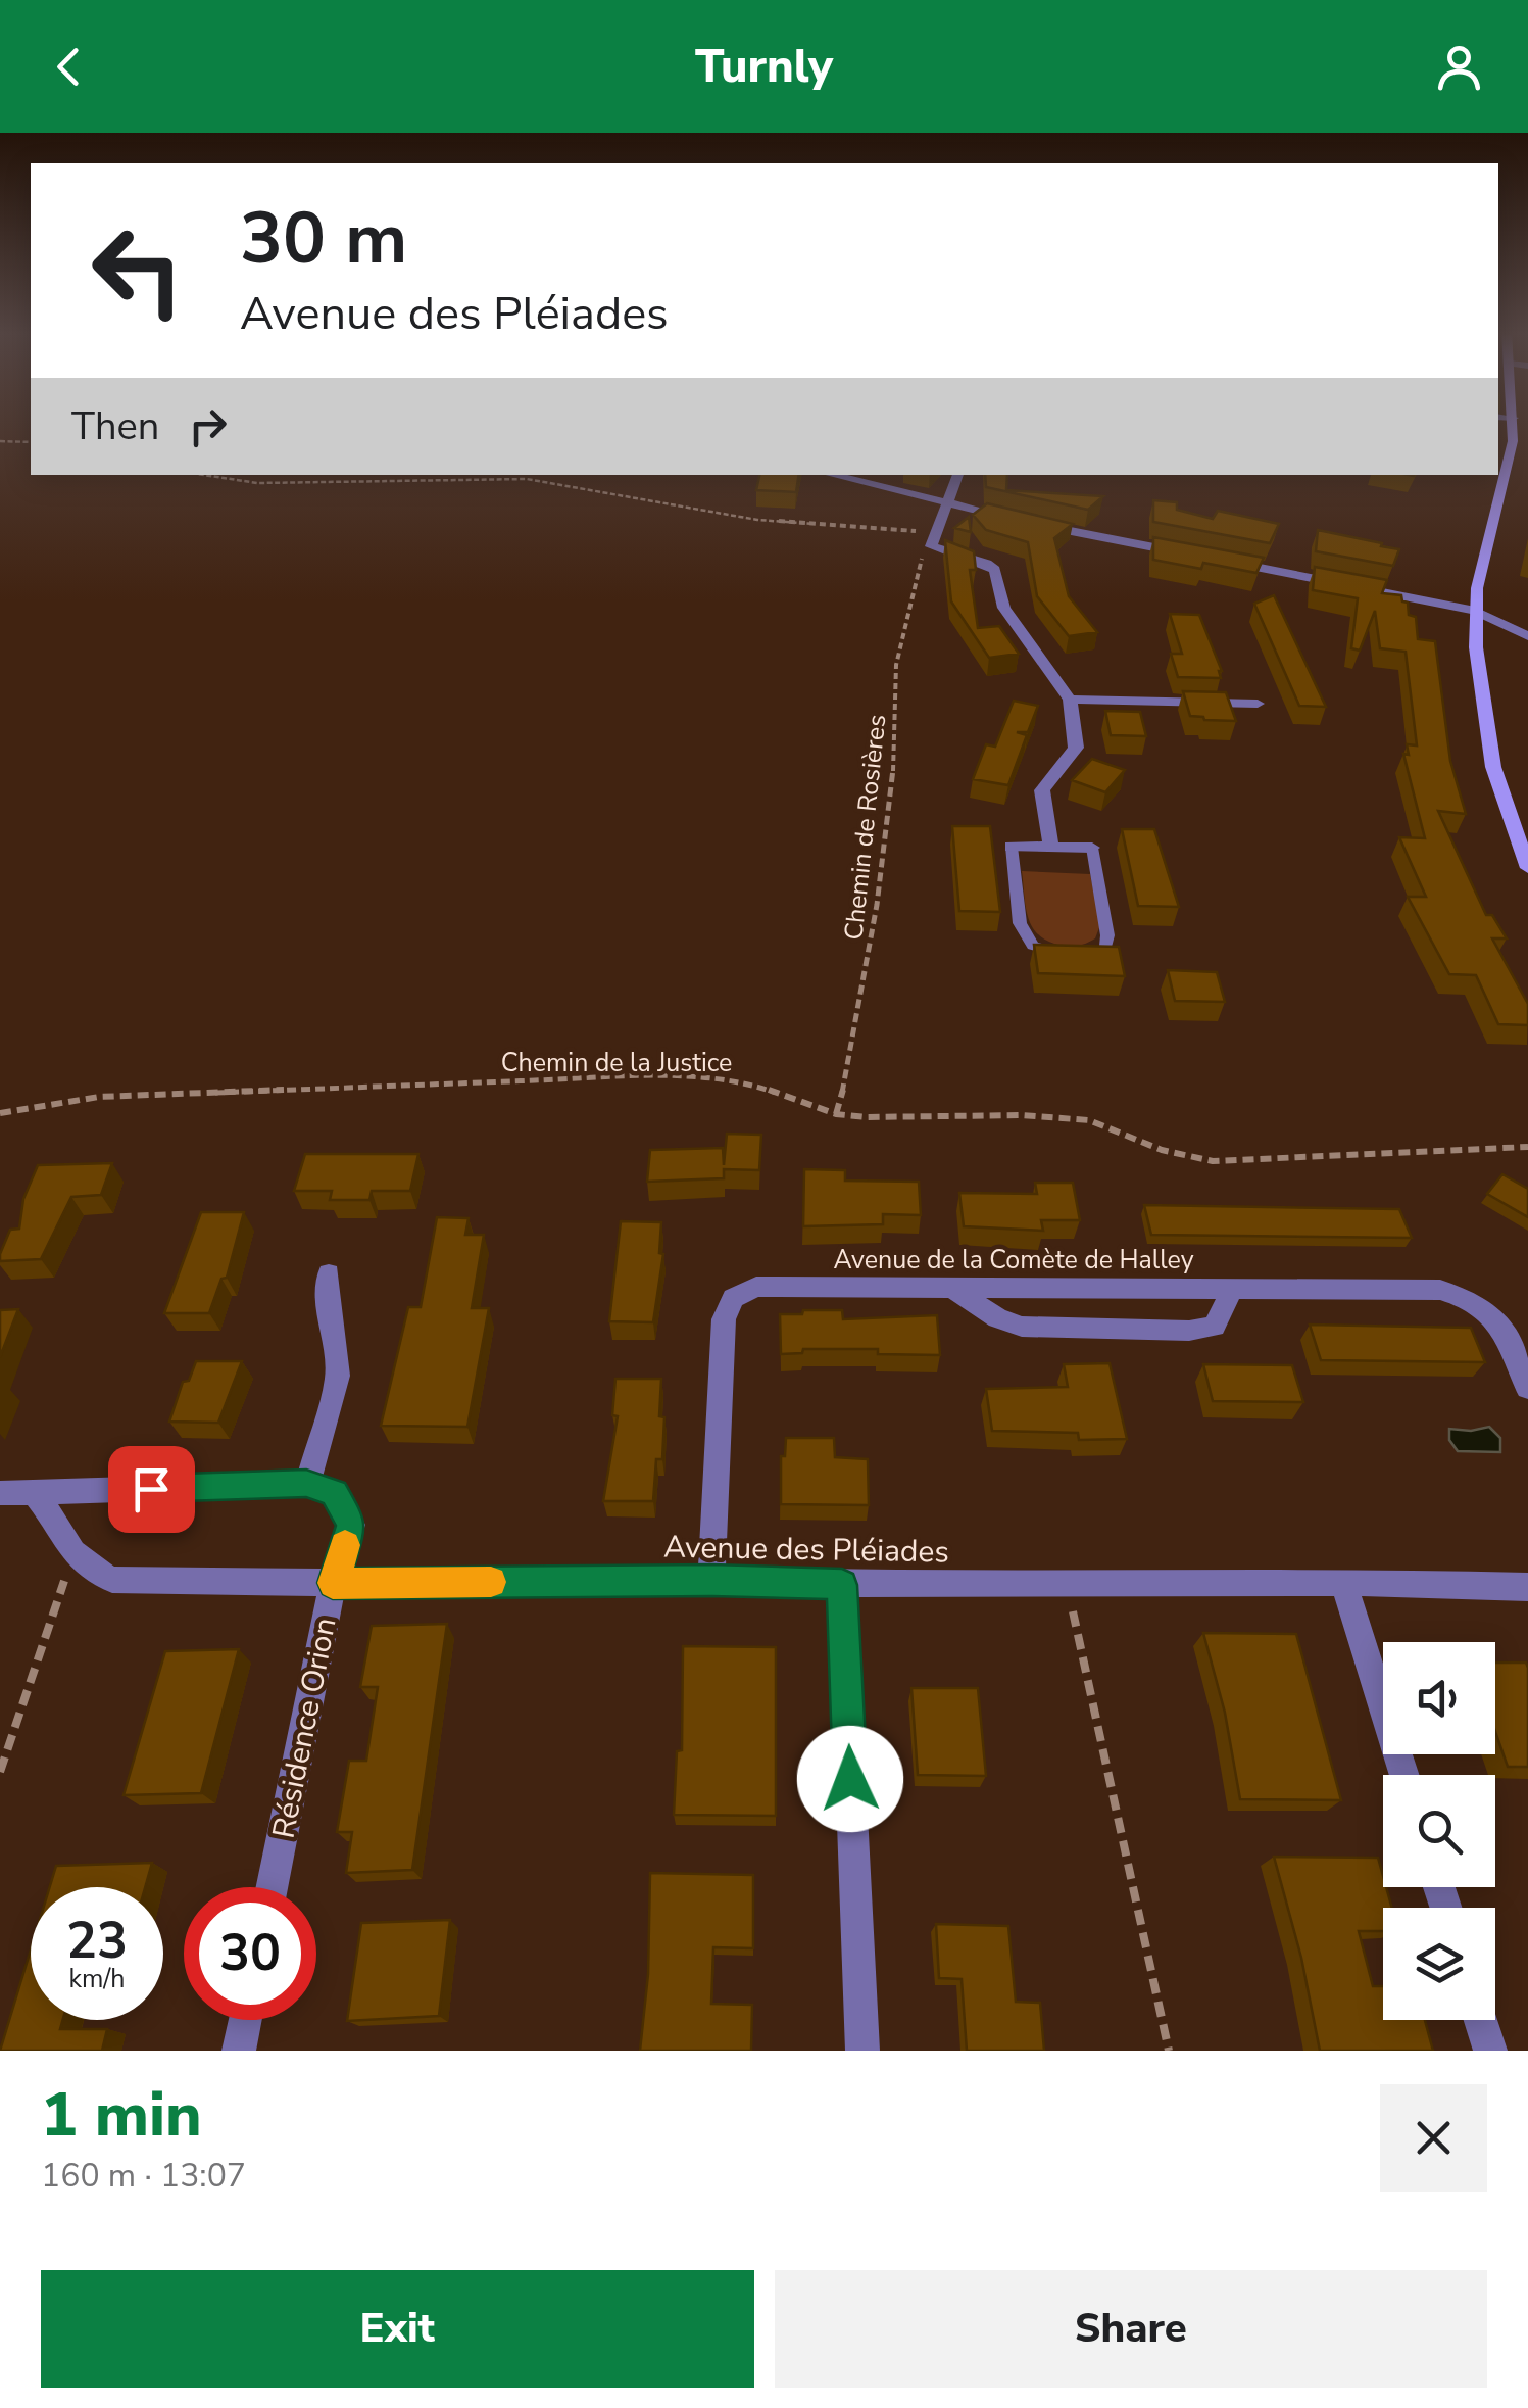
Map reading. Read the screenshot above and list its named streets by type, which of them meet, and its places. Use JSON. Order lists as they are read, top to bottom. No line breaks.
{"streets":{"street":["Avenue de la Comète de Halley","Avenue des Pléiades","Résidence Orion"],"path":["Chemin de Rosières","Chemin de la Justice"]},"crossings":[["Chemin de Rosières","Chemin de la Justice"],["Avenue de la Comète de Halley","Avenue des Pléiades"],["Avenue des Pléiades","Résidence Orion"]],"page":{"header":"Turnly","turn":["30 m","Avenue des Pléiades"],"then":"Then","speed":"23 km/h","limit":"30","heading":["1 min","160 m · 13:07"],"buttons":["Exit","Share"]}}
